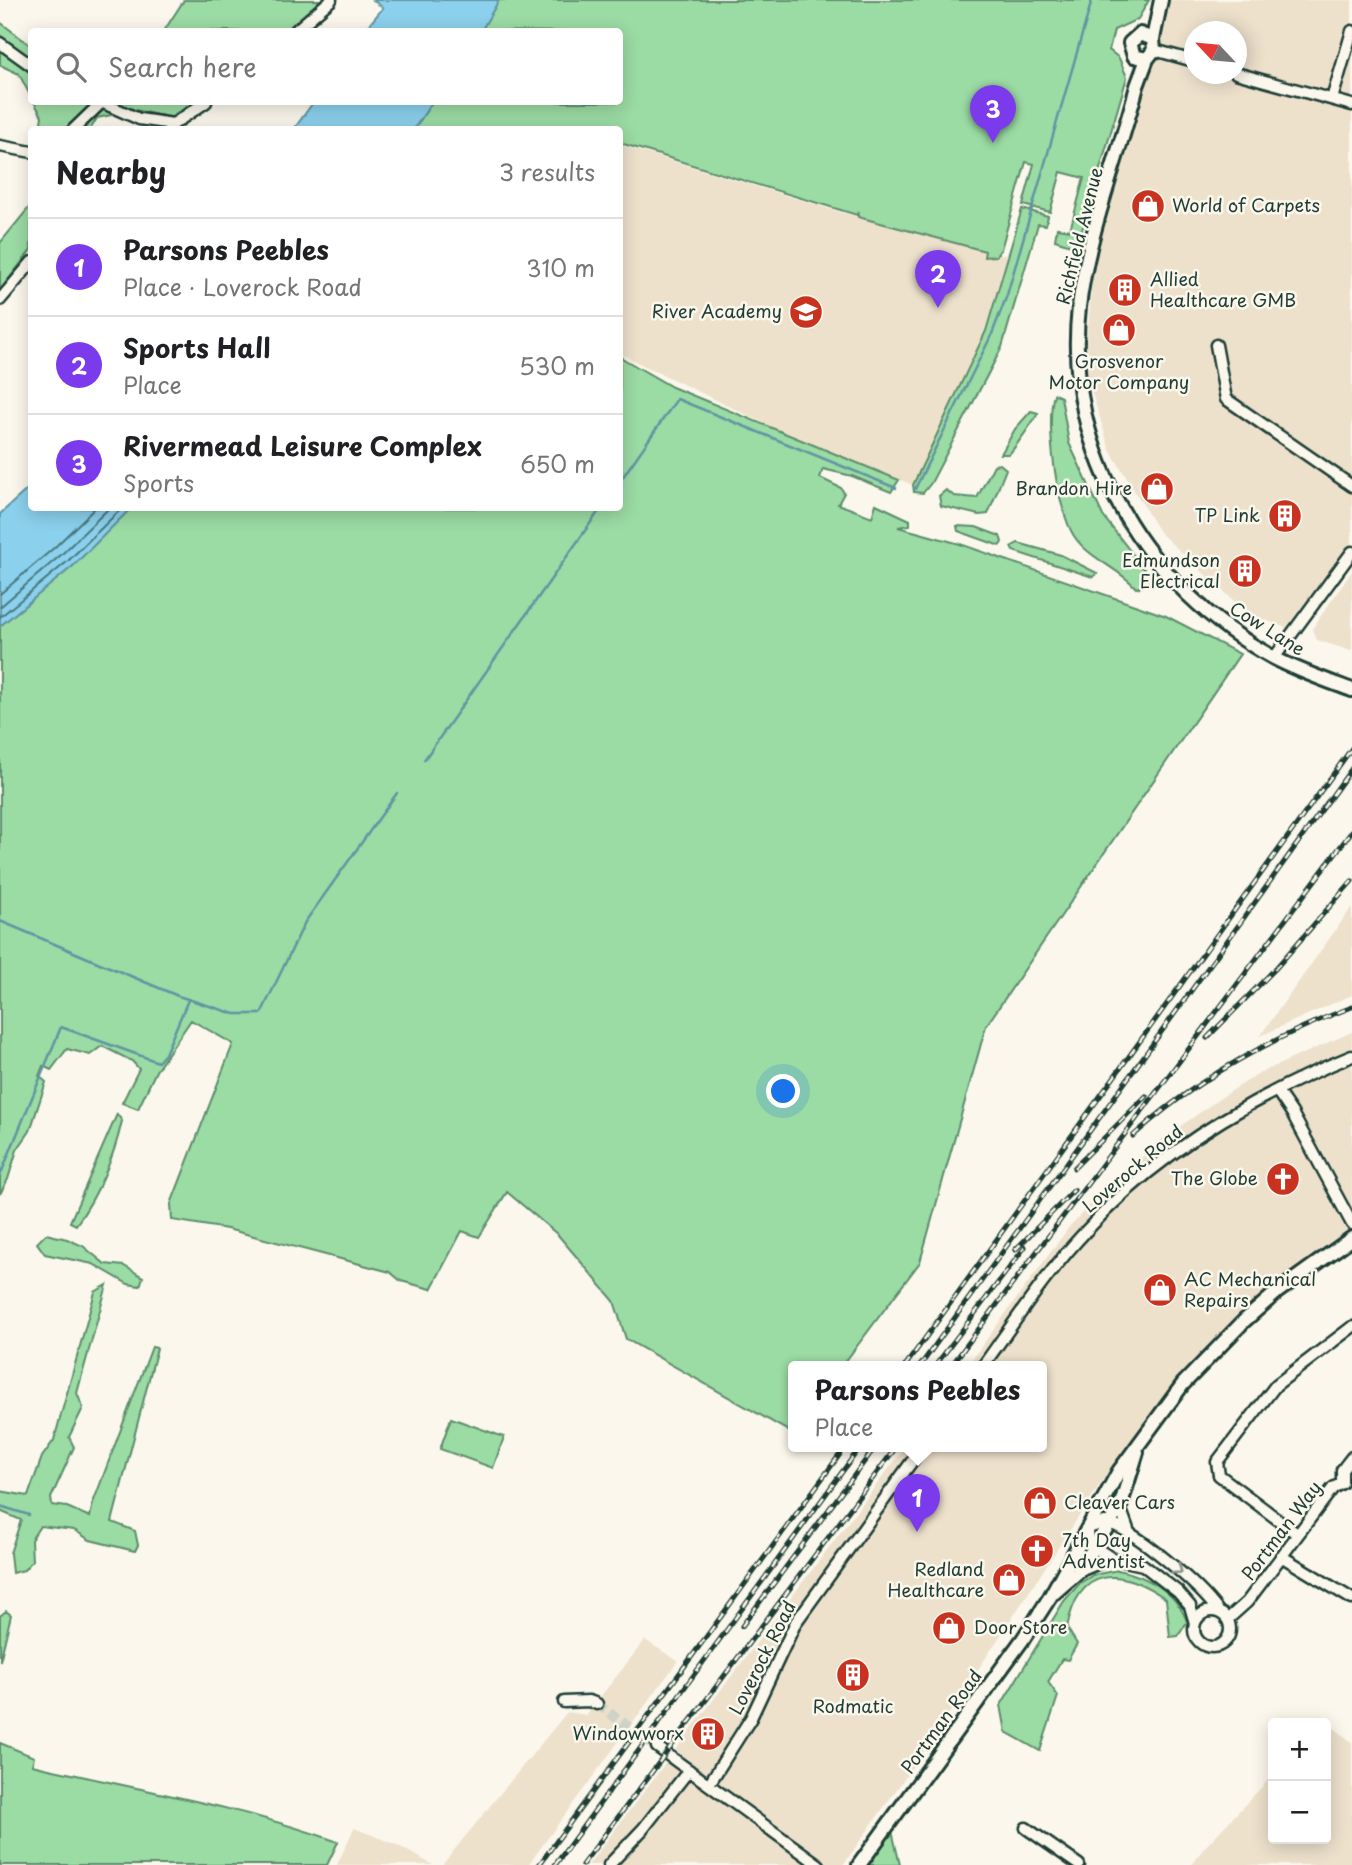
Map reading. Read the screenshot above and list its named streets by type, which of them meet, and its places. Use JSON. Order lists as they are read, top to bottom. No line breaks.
{"streets":{"street":["Richfield Avenue","Cow Lane","Loverock Road","Portman Way","Portman Road"]},"crossings":[["Richfield Avenue","Cow Lane"]],"places":{"shop":["World of Carpets","Grosvenor Motor Company","Brandon Hire","AC Mechanical Repairs","Cleaver Cars","Redland Healthcare","Door Store"],"building":["Allied Healthcare GMB","TP Link","Edmundson Electrical","Rodmatic","Windowworx"],"school or university":["River Academy"],"church":["The Globe","7th Day Adventist"]},"north":"top left","page":{"search":"Search here","pins":["3","2","1"],"heading":["Nearby","3 results"],"list":[{"mark":"1","name":"Parsons Peebles","note":"Place · Loverock Road","value":"310 m"},{"mark":"2","name":"Sports Hall","note":"Place","value":"530 m"},{"mark":"3","name":"Rivermead Leisure Complex","note":"Sports","value":"650 m"}],"popup":["Parsons Peebles","Place"],"map_buttons":["+","−"]}}
